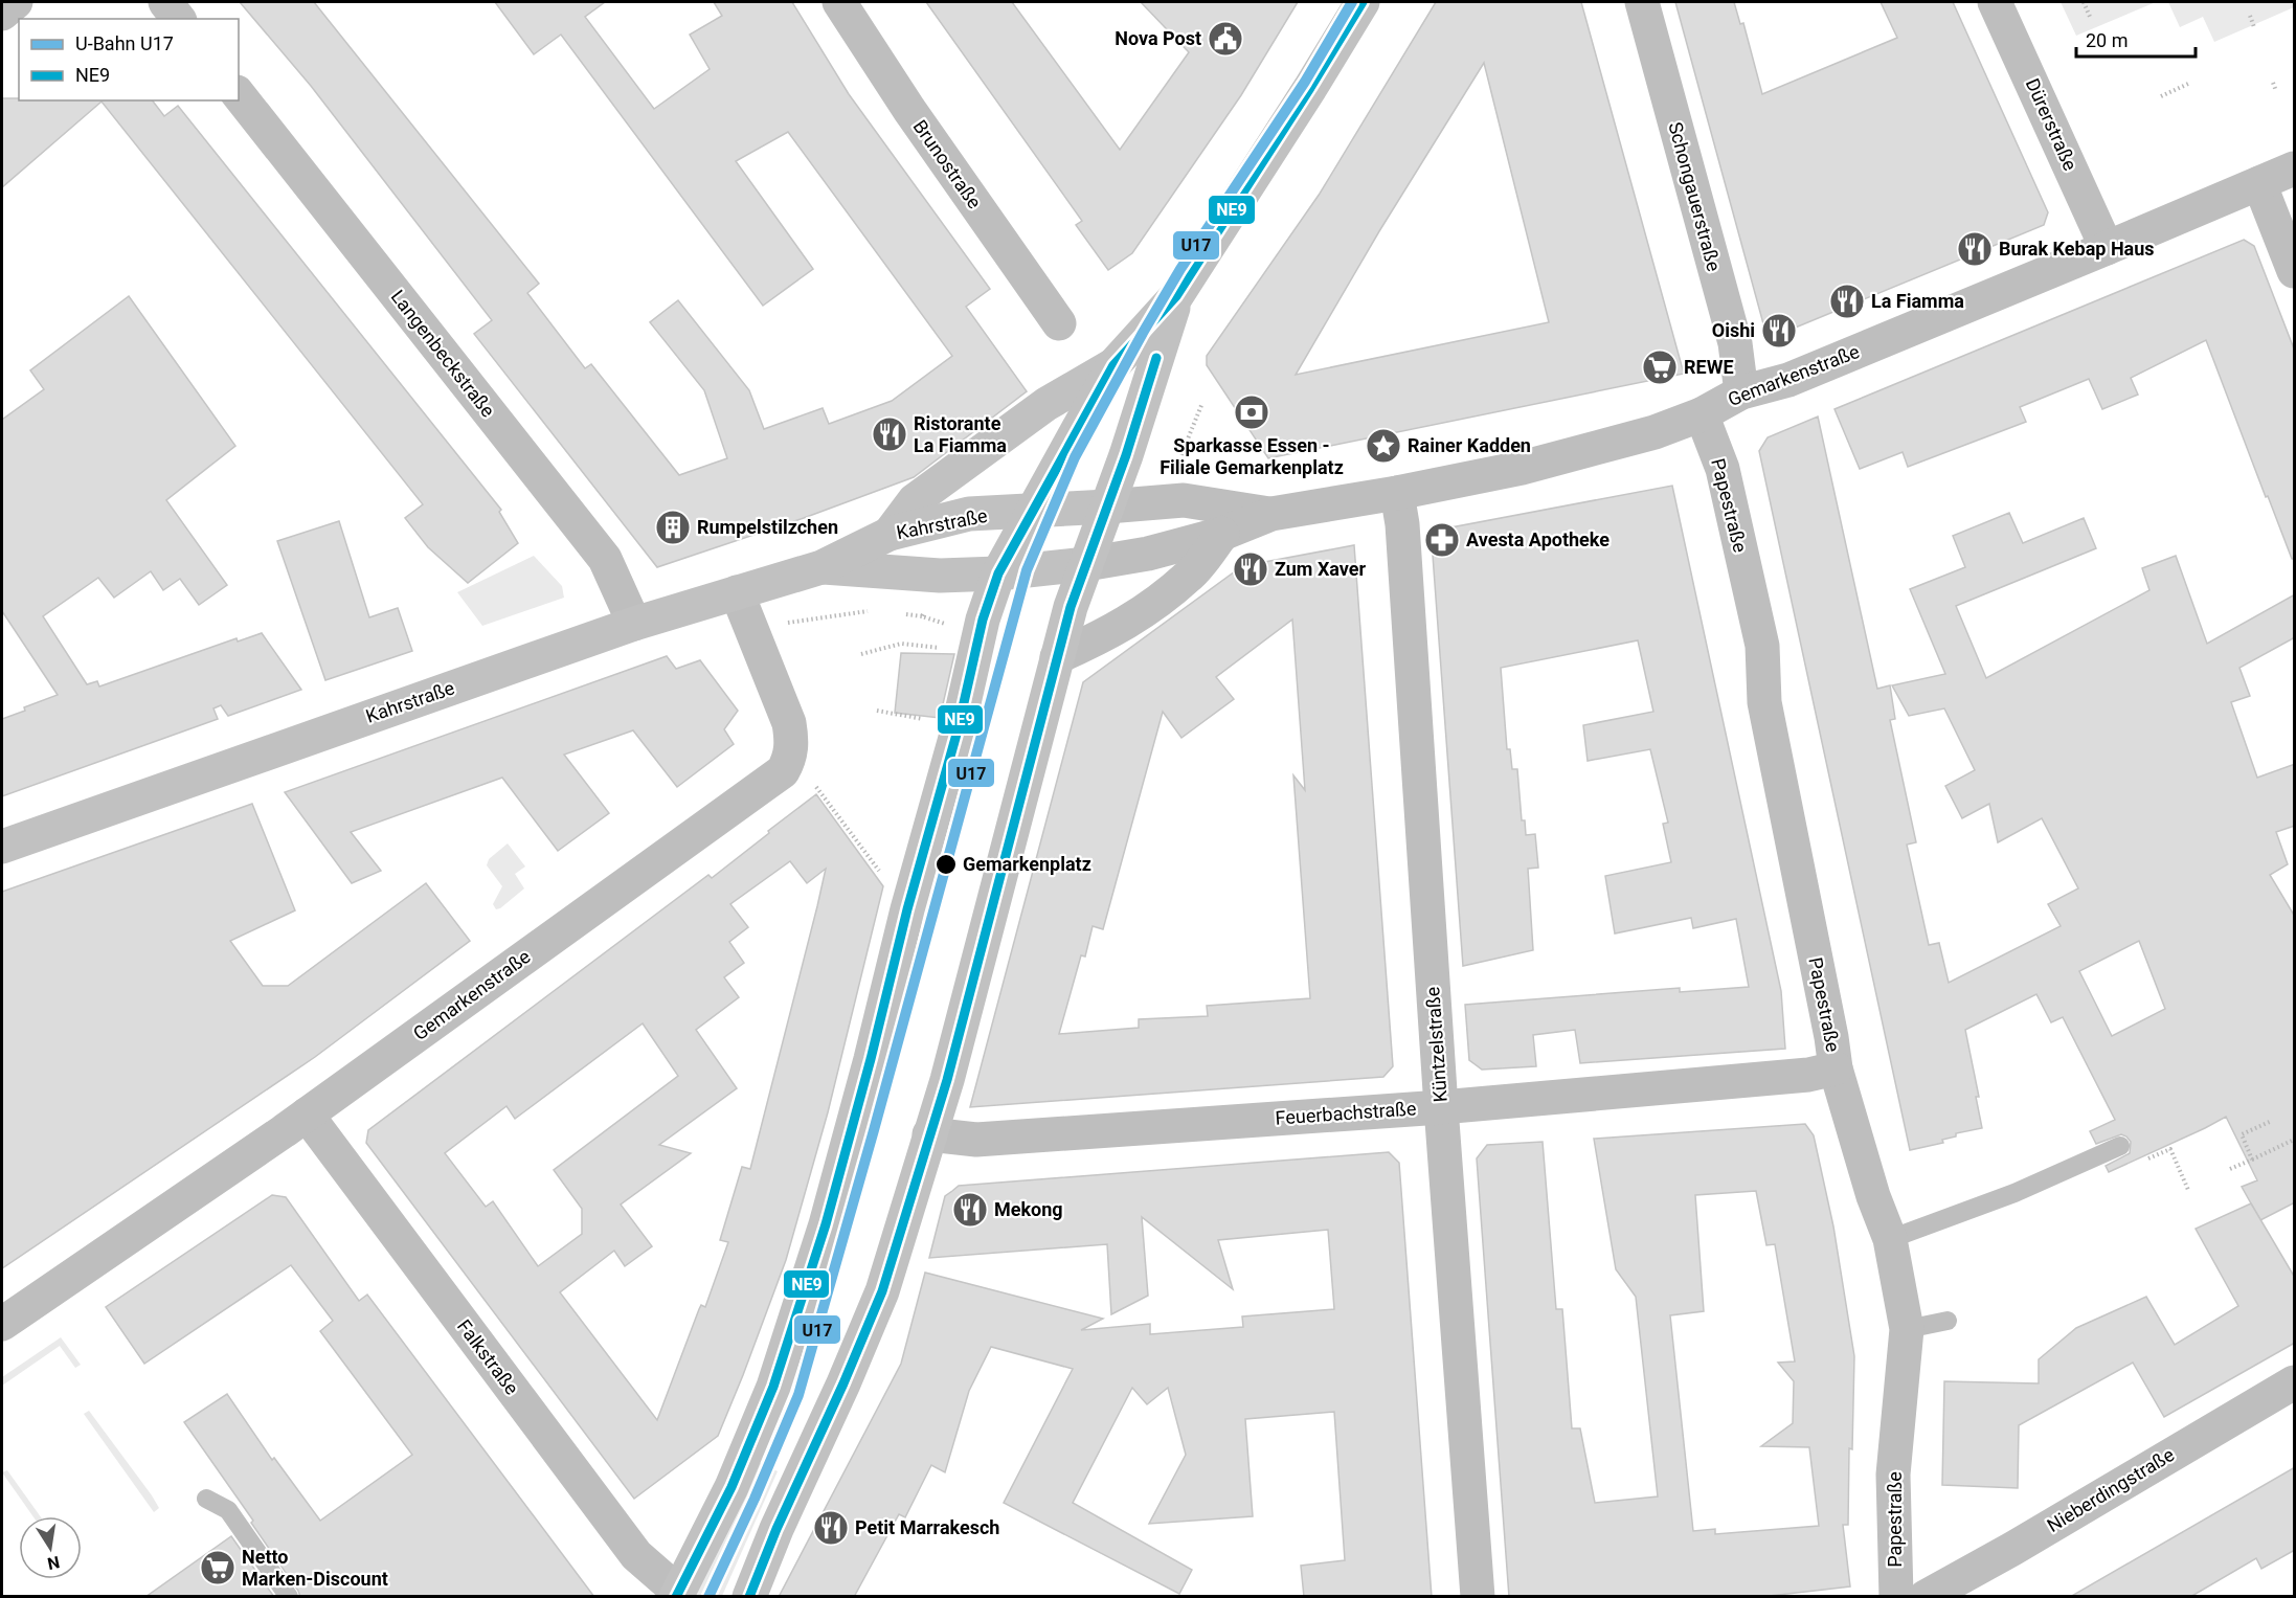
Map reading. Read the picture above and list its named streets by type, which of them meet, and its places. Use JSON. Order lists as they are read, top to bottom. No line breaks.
{"streets":{"main road":["Kahrstraße"],"street":["Dürerstraße","Brunostraße","Schongauerstraße","Langenbeckstraße","Gemarkenstraße","Papestraße","Küntzelstraße","Feuerbachstraße","Falkstraße","Nieberdingstraße"]},"crossings":[["Dürerstraße","Gemarkenstraße"],["Schongauerstraße","Gemarkenstraße"],["Langenbeckstraße","Kahrstraße"],["Gemarkenstraße","Papestraße"],["Gemarkenstraße","Kahrstraße"],["Gemarkenstraße","Küntzelstraße"],["Gemarkenstraße","Falkstraße"],["Papestraße","Feuerbachstraße"],["Küntzelstraße","Feuerbachstraße"]],"places":{"public building":["Nova Post"],"restaurant":["Burak Kebap Haus","La Fiamma","Oishi","Ristorante La Fiamma","Zum Xaver","Mekong","Petit Marrakesch"],"supermarket":["REWE","Netto Marken-Discount"],"bank":["Sparkasse Essen - Filiale Gemarkenplatz"],"place":["Rainer Kadden"],"building":["Rumpelstilzchen"],"pharmacy":["Avesta Apotheke"],"other":["Gemarkenplatz"]},"lines":["metro line U17","transit line NE9"],"legend":["U-Bahn U17","NE9"],"scale_bar":"20 m","north":"bottom"}
